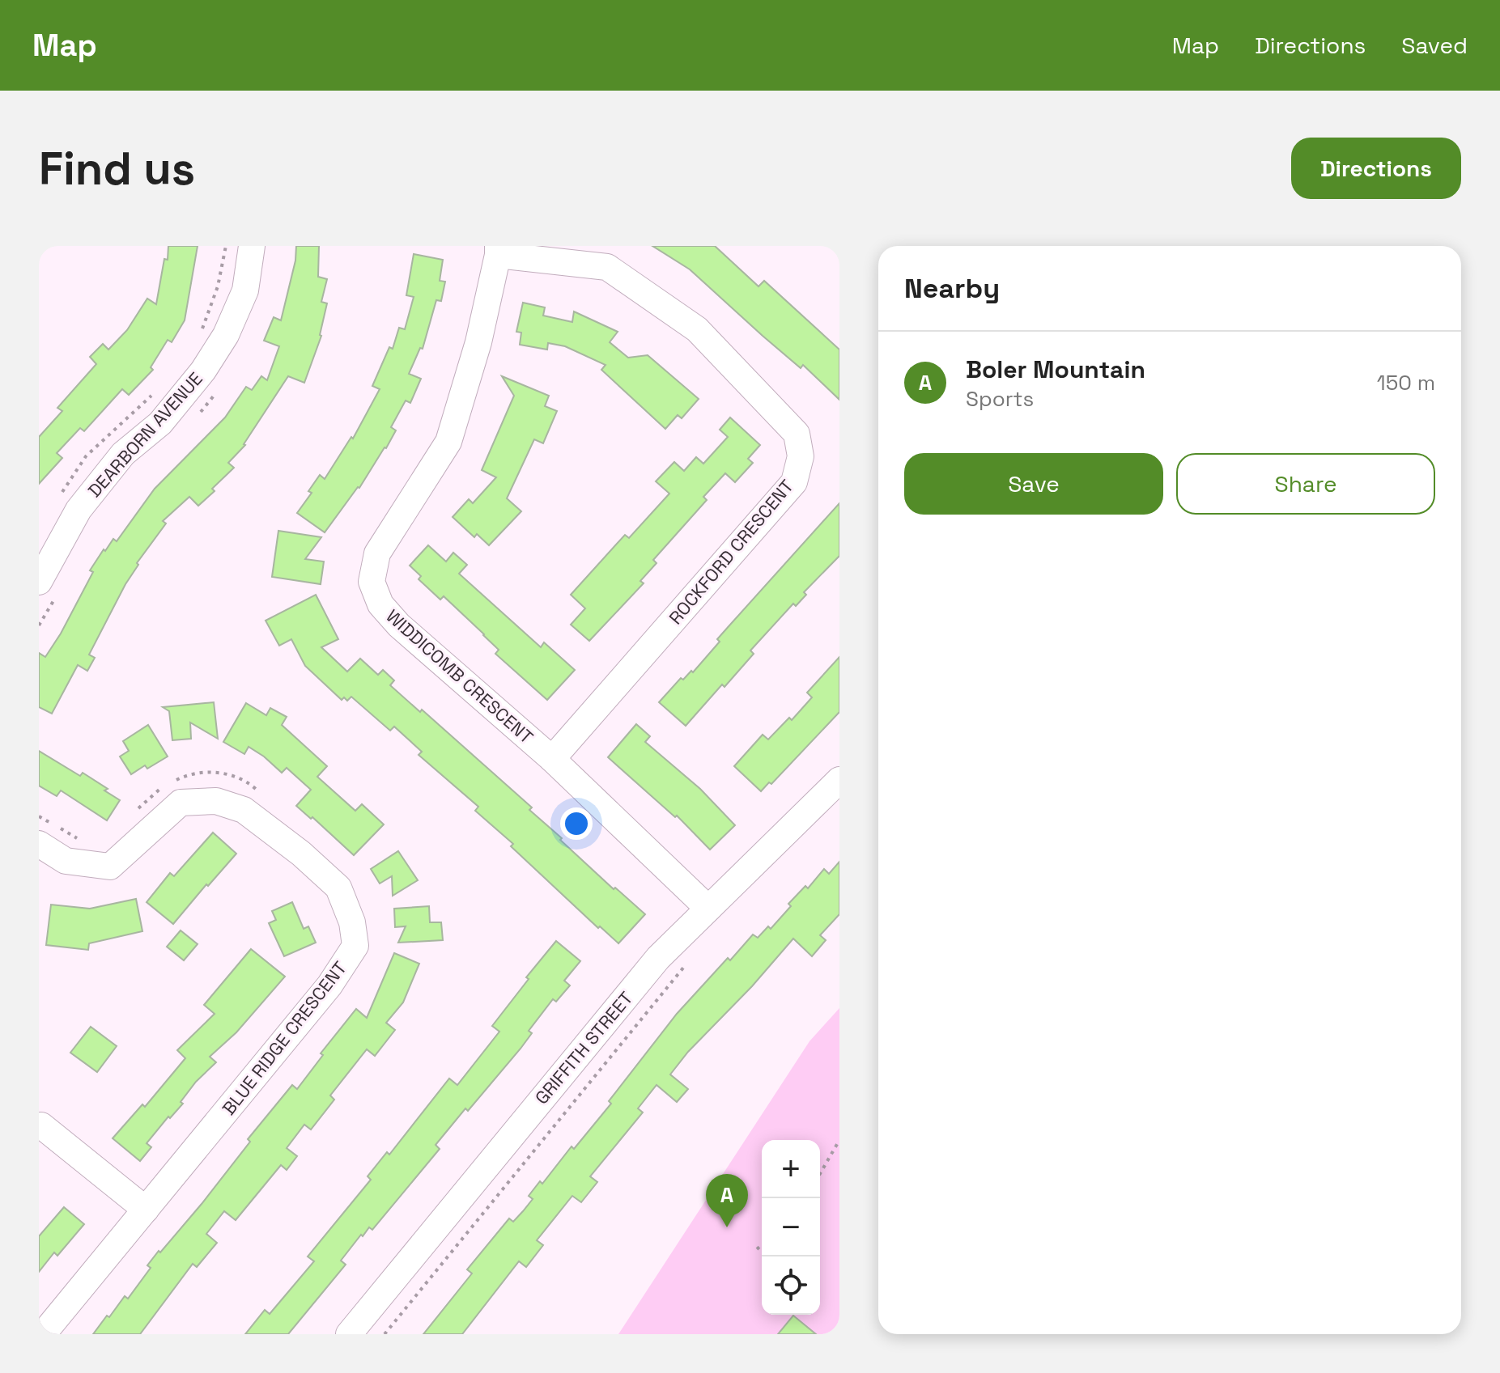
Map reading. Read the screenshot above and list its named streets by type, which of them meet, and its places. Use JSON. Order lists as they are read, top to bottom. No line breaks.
{"streets":{"street":["DEARBORN AVENUE","ROCKFORD CRESCENT","WIDDICOMB CRESCENT","BLUE RIDGE CRESCENT","GRIFFITH STREET"]},"crossings":[["ROCKFORD CRESCENT","WIDDICOMB CRESCENT"],["WIDDICOMB CRESCENT","GRIFFITH STREET"]],"page":{"header":"Map","nav":["Map","Directions","Saved"],"buttons":["Directions",["Save","Share"]],"title":"Find us","heading":"Nearby","list":[{"mark":"A","name":"Boler Mountain","note":"Sports","value":"150 m"}],"map_buttons":["+","−"],"pins":"A"}}
